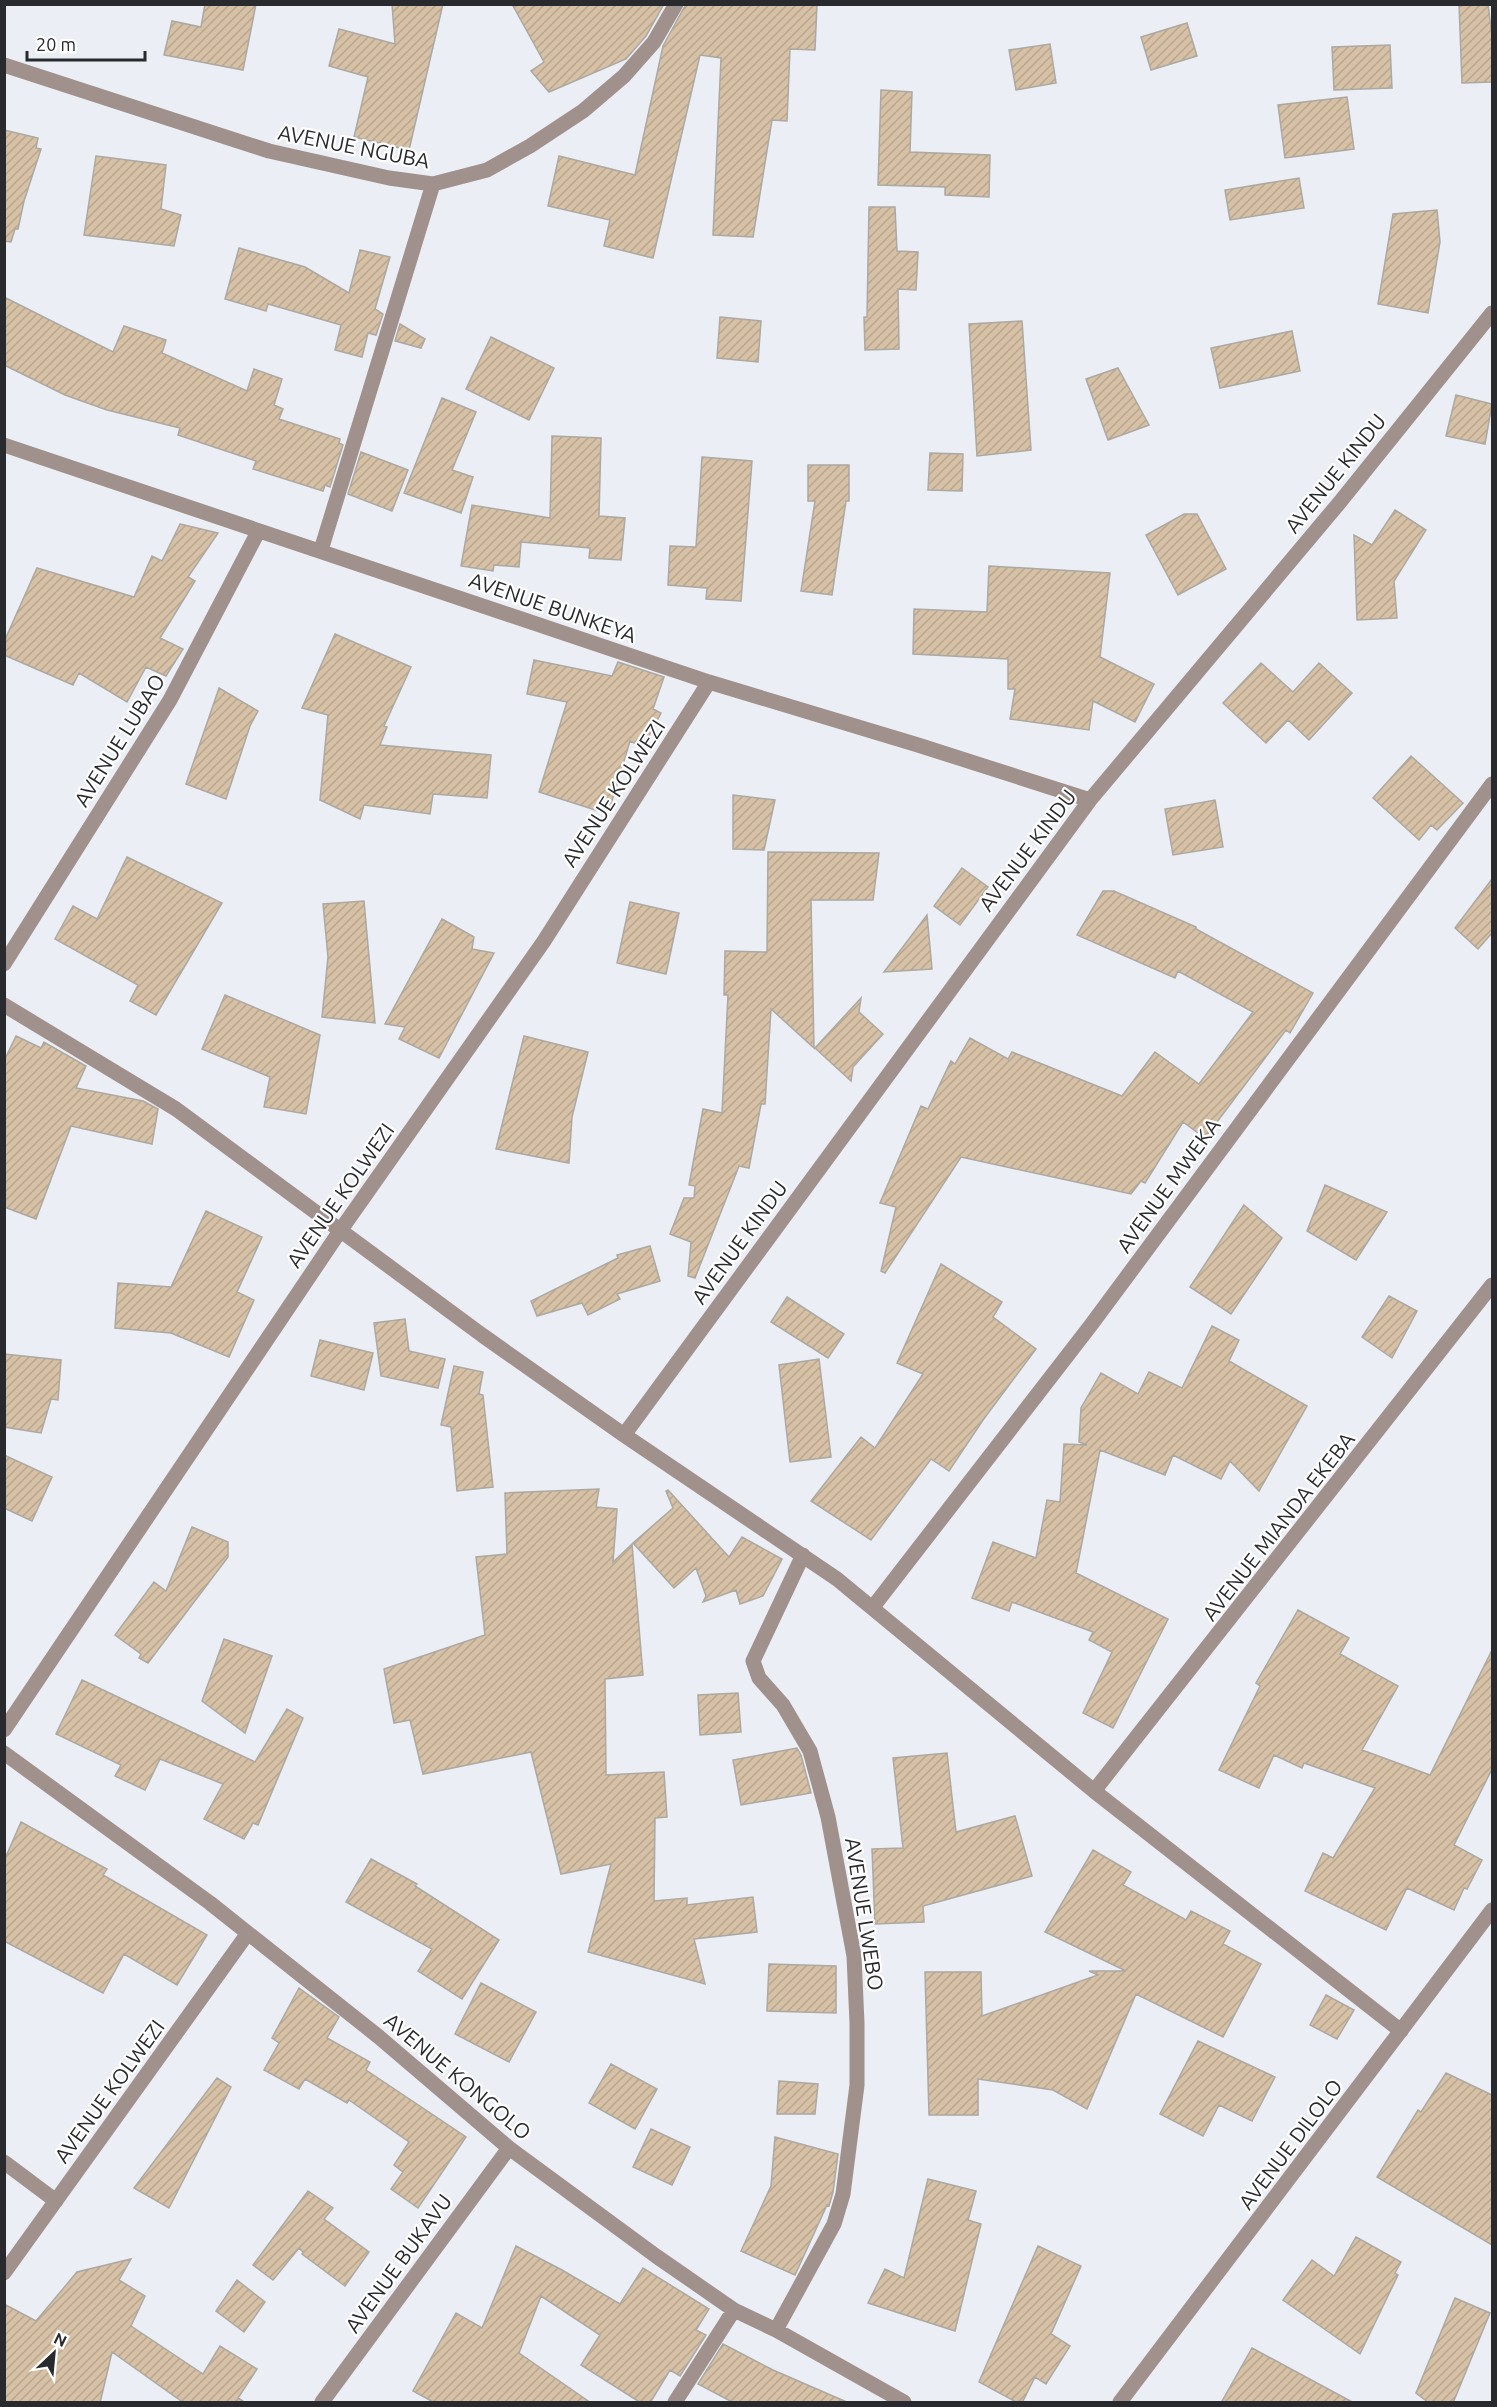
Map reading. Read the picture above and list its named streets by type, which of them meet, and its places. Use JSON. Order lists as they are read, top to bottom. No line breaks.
{"streets":{"street":["AVENUE NGUBA","AVENUE KINDU","AVENUE BUNKEYA","AVENUE LUBAO","AVENUE KOLWEZI","AVENUE MWEKA","AVENUE MIANDA EKEBA","AVENUE LWEBO","AVENUE KONGOLO","AVENUE DILOLO","AVENUE BUKAVU"]},"crossings":[["AVENUE KINDU","AVENUE BUNKEYA"],["AVENUE BUNKEYA","AVENUE LUBAO"],["AVENUE BUNKEYA","AVENUE KOLWEZI"],["AVENUE KOLWEZI","AVENUE KONGOLO"],["AVENUE LWEBO","AVENUE KONGOLO"],["AVENUE KONGOLO","AVENUE BUKAVU"]],"scale_bar":"20 m","north":"top right"}
